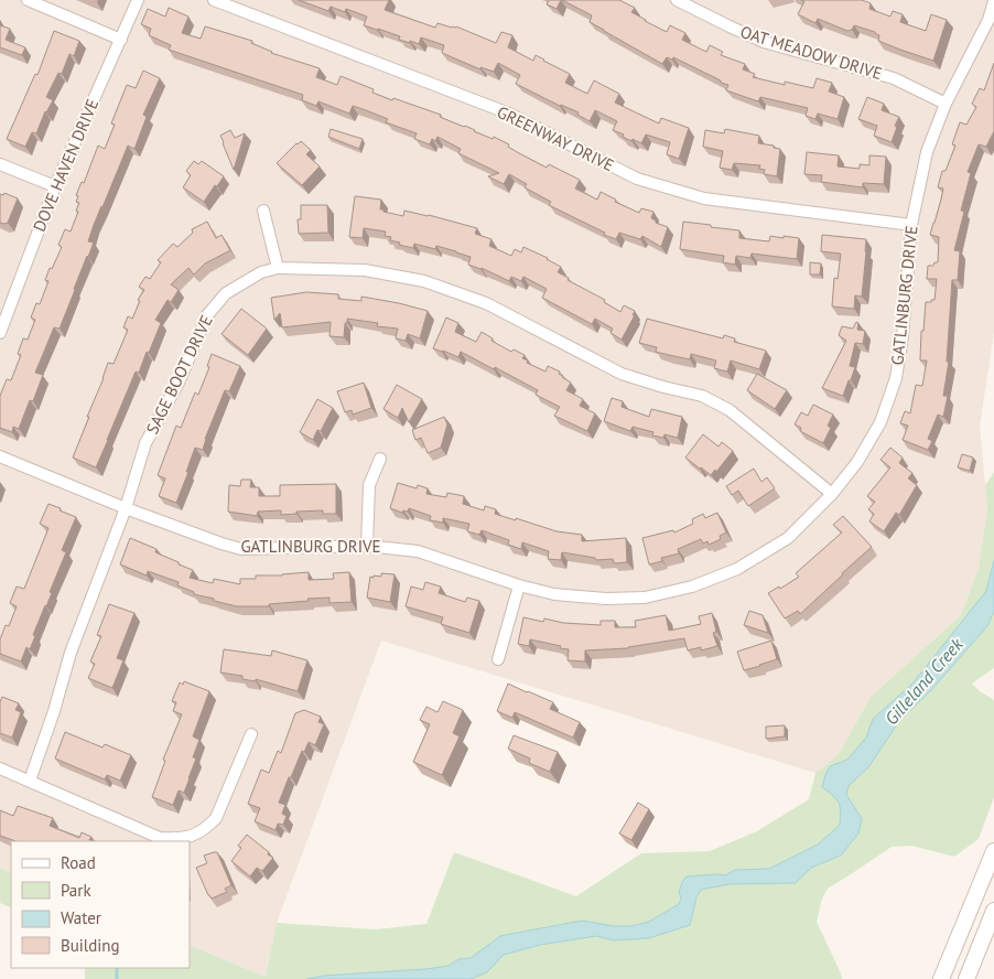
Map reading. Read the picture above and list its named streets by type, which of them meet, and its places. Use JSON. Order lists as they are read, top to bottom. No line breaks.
{"streets":{"street":["OAT MEADOW DRIVE","GREENWAY DRIVE","DOVE HAVEN DRIVE","GATLINBURG DRIVE","SAGE BOOT DRIVE"]},"crossings":[["OAT MEADOW DRIVE","GATLINBURG DRIVE"],["GREENWAY DRIVE","GATLINBURG DRIVE"],["GATLINBURG DRIVE","SAGE BOOT DRIVE"]],"water":["Gilleland Creek"],"legend":["Road","Park","Water","Building"]}
